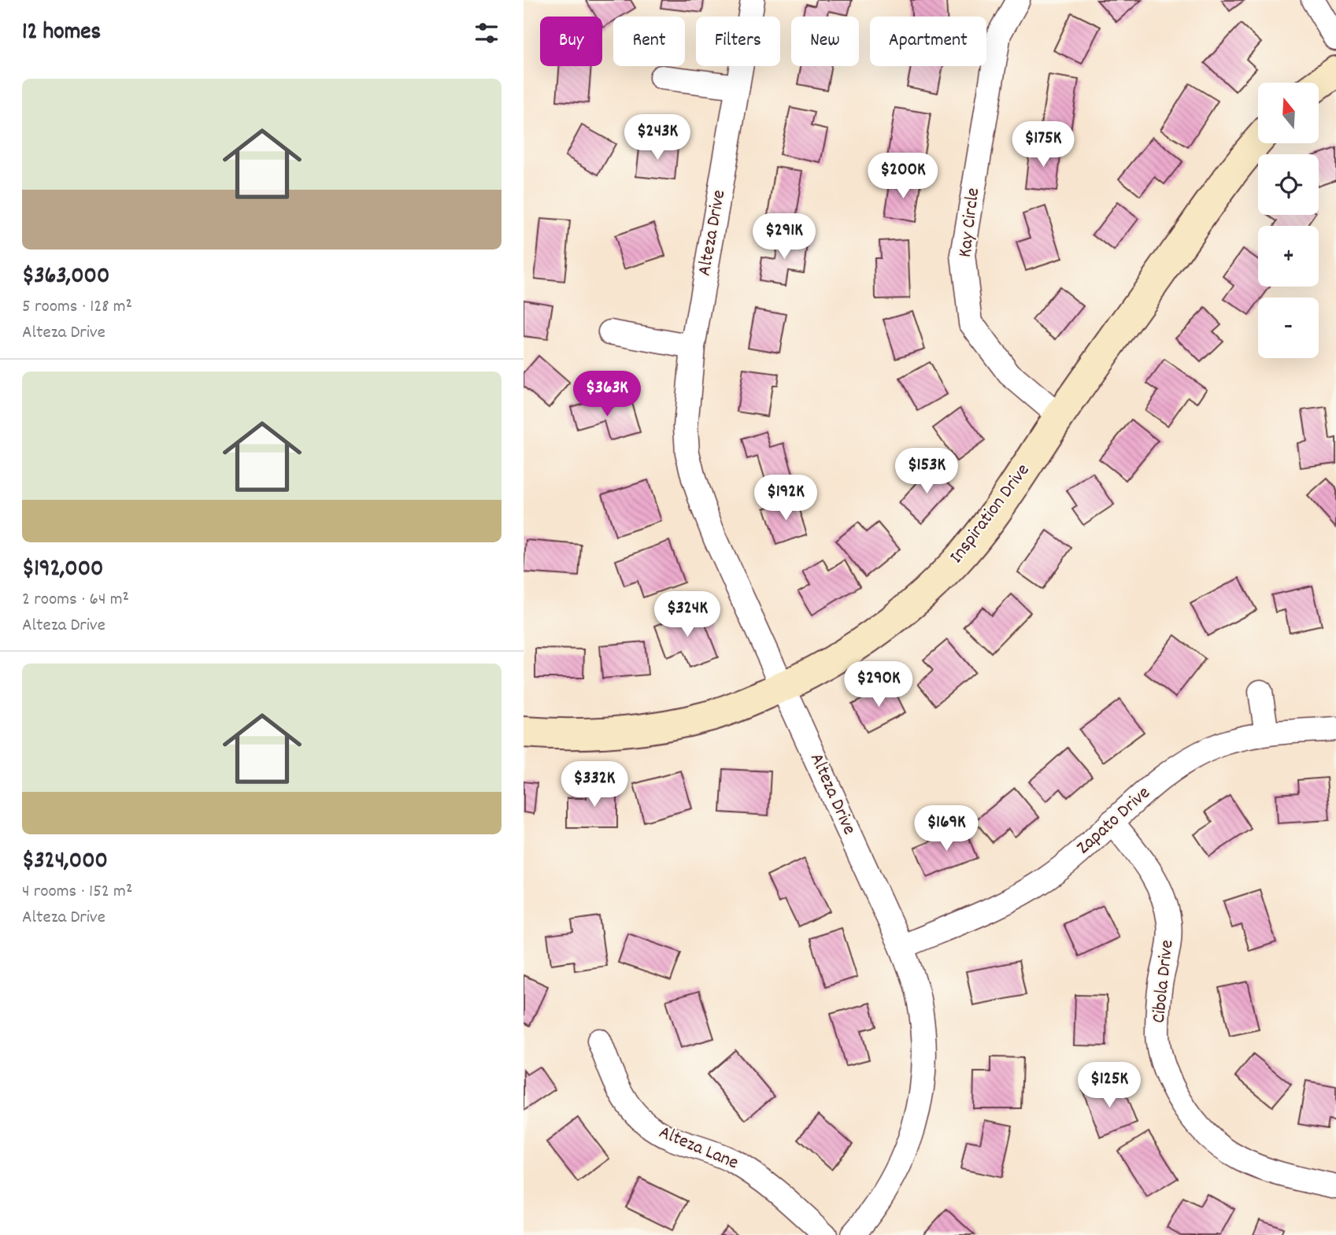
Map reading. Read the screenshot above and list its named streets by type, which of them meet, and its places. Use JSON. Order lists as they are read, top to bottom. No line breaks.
{"streets":{"street":["Kay Circle","Alteza Drive","Inspiration Drive","Zapato Drive","Cibola Drive","Alteza Lane"]},"crossings":[["Kay Circle","Inspiration Drive"],["Alteza Drive","Inspiration Drive"],["Alteza Drive","Zapato Drive"],["Zapato Drive","Cibola Drive"]],"north":"top","page":{"heading":"12 homes","chip":["Buy","Rent","Filters","New","Apartment"],"list":[{"name":"$363,000","note":"5 rooms · 128 m² · Alteza Drive"},{"name":"$192,000","note":"2 rooms · 64 m² · Alteza Drive"},{"name":"$324,000","note":"4 rooms · 152 m² · Alteza Drive"}],"map_buttons":["+","−"],"price":["$243K","$175K","$200K","$291K","$363K","$153K","$192K","$324K","$290K","$332K","$169K","$125K"]}}
